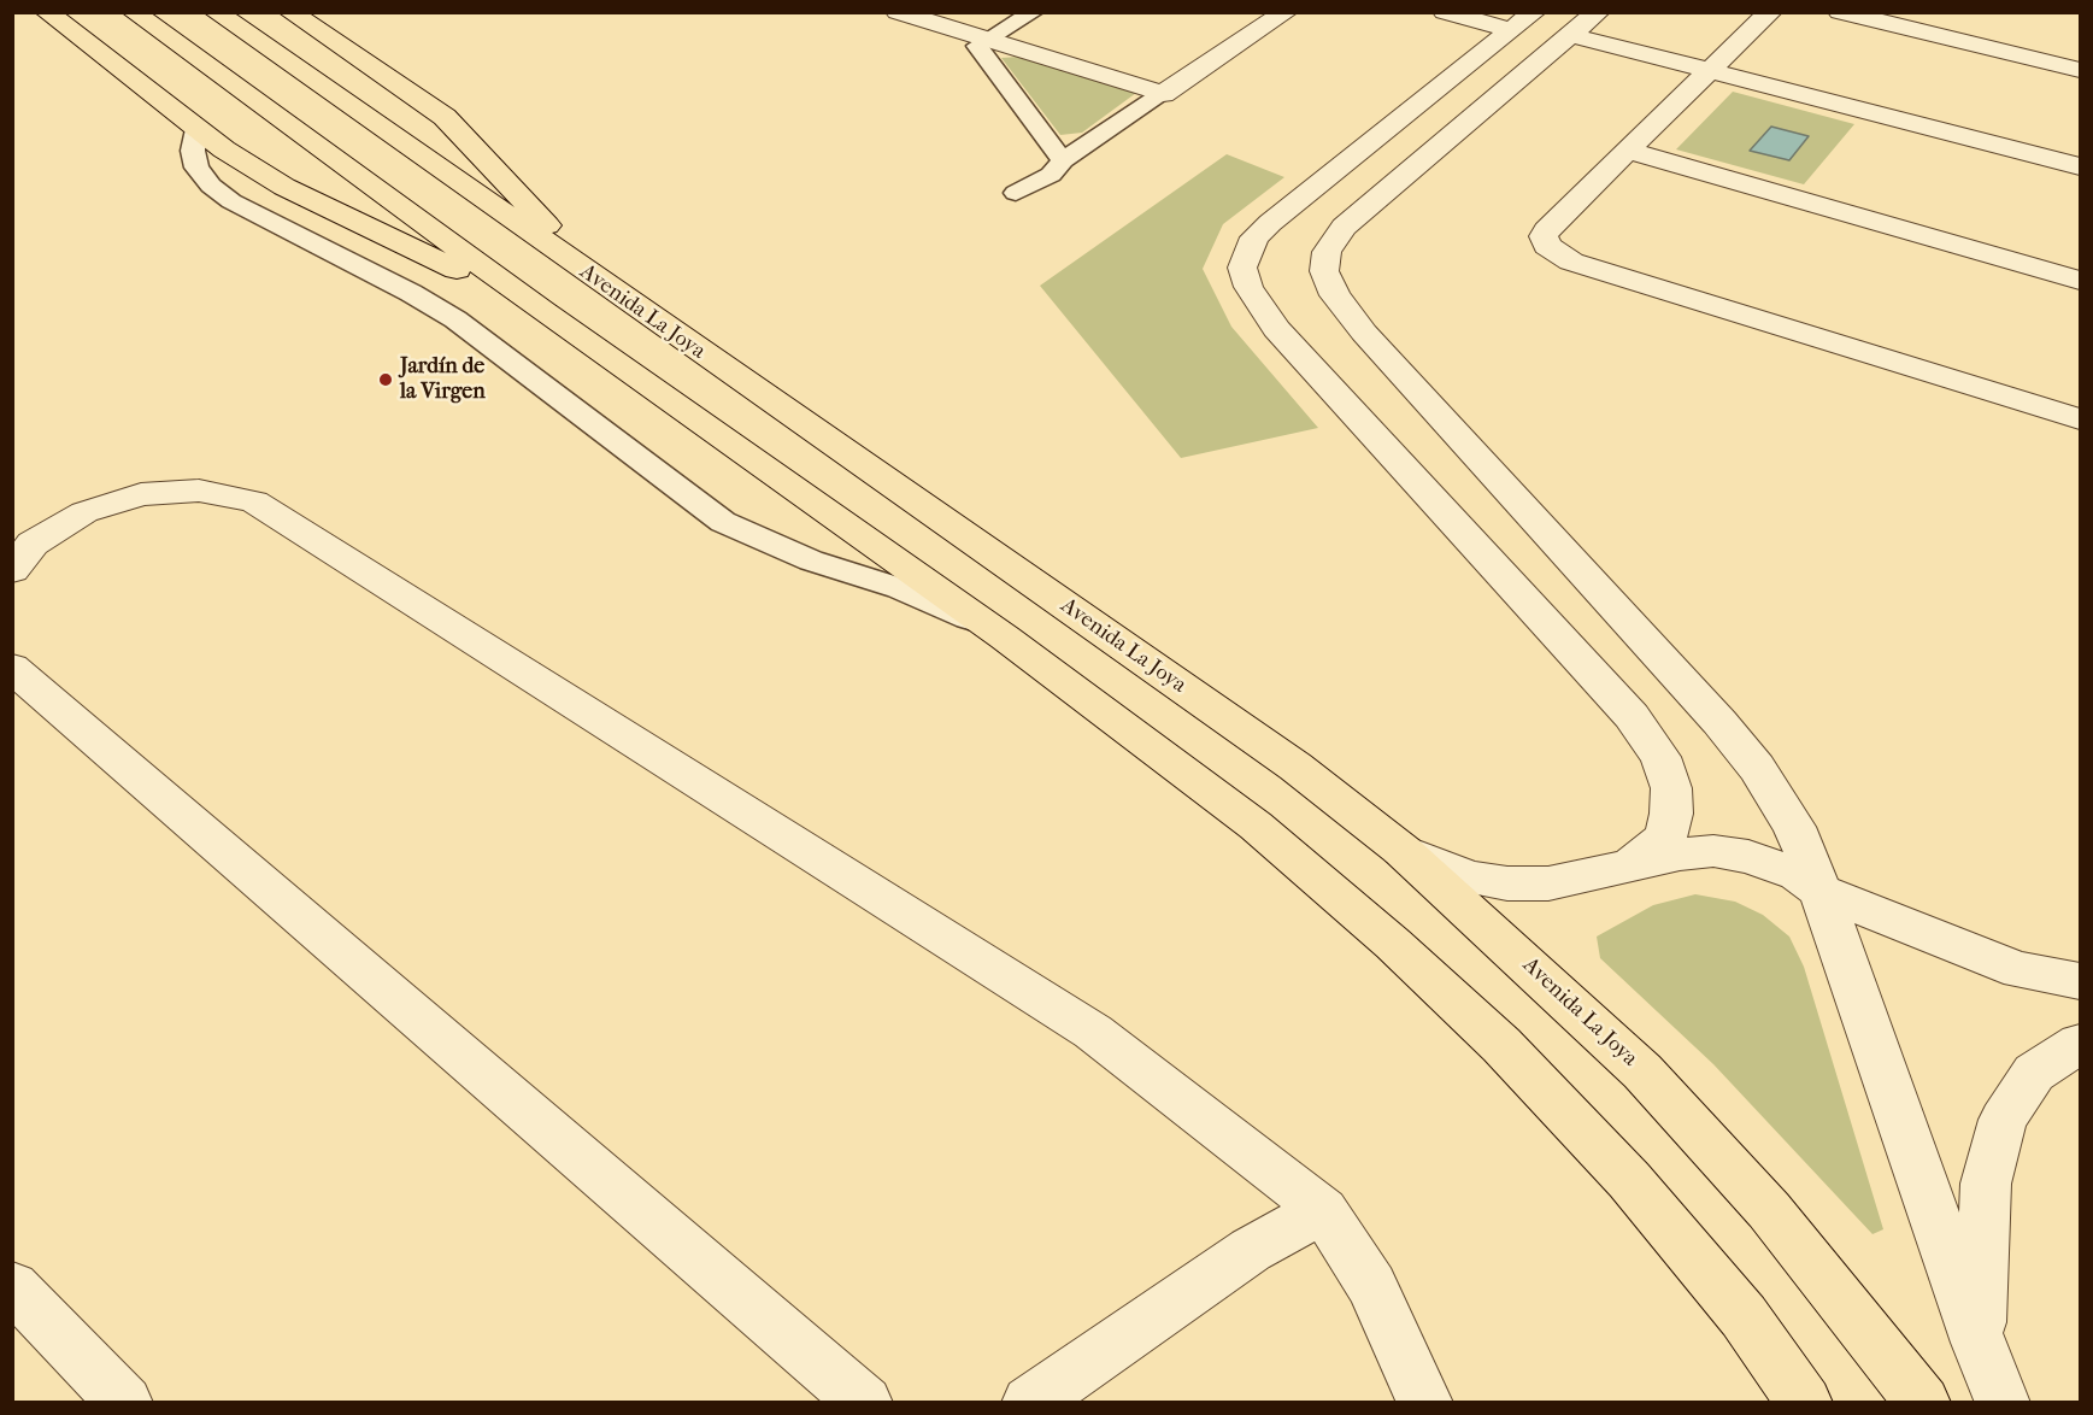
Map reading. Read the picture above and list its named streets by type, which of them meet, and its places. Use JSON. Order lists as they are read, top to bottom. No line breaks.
{"streets":{"main road":["Avenida La Joya"]},"places":["Jardín de la Virgen"]}
